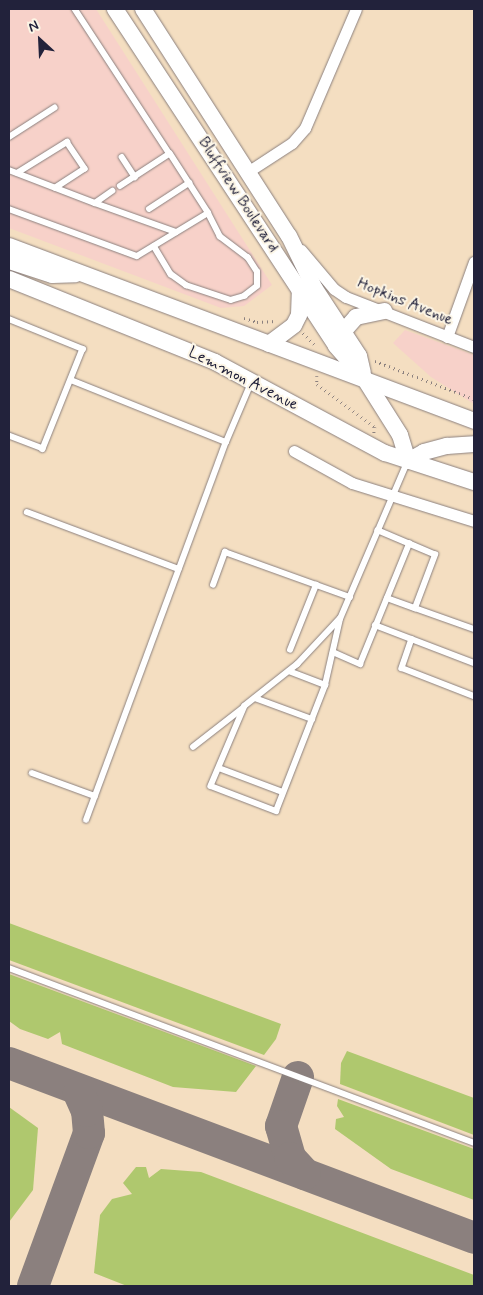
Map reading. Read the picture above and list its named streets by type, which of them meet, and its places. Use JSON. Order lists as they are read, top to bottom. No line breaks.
{"streets":{"main road":["Bluffview Boulevard","Lemmon Avenue"],"street":["Hopkins Avenue"]},"crossings":[["Bluffview Boulevard","Hopkins Avenue"],["Bluffview Boulevard","Lemmon Avenue"]],"north":"top left"}
